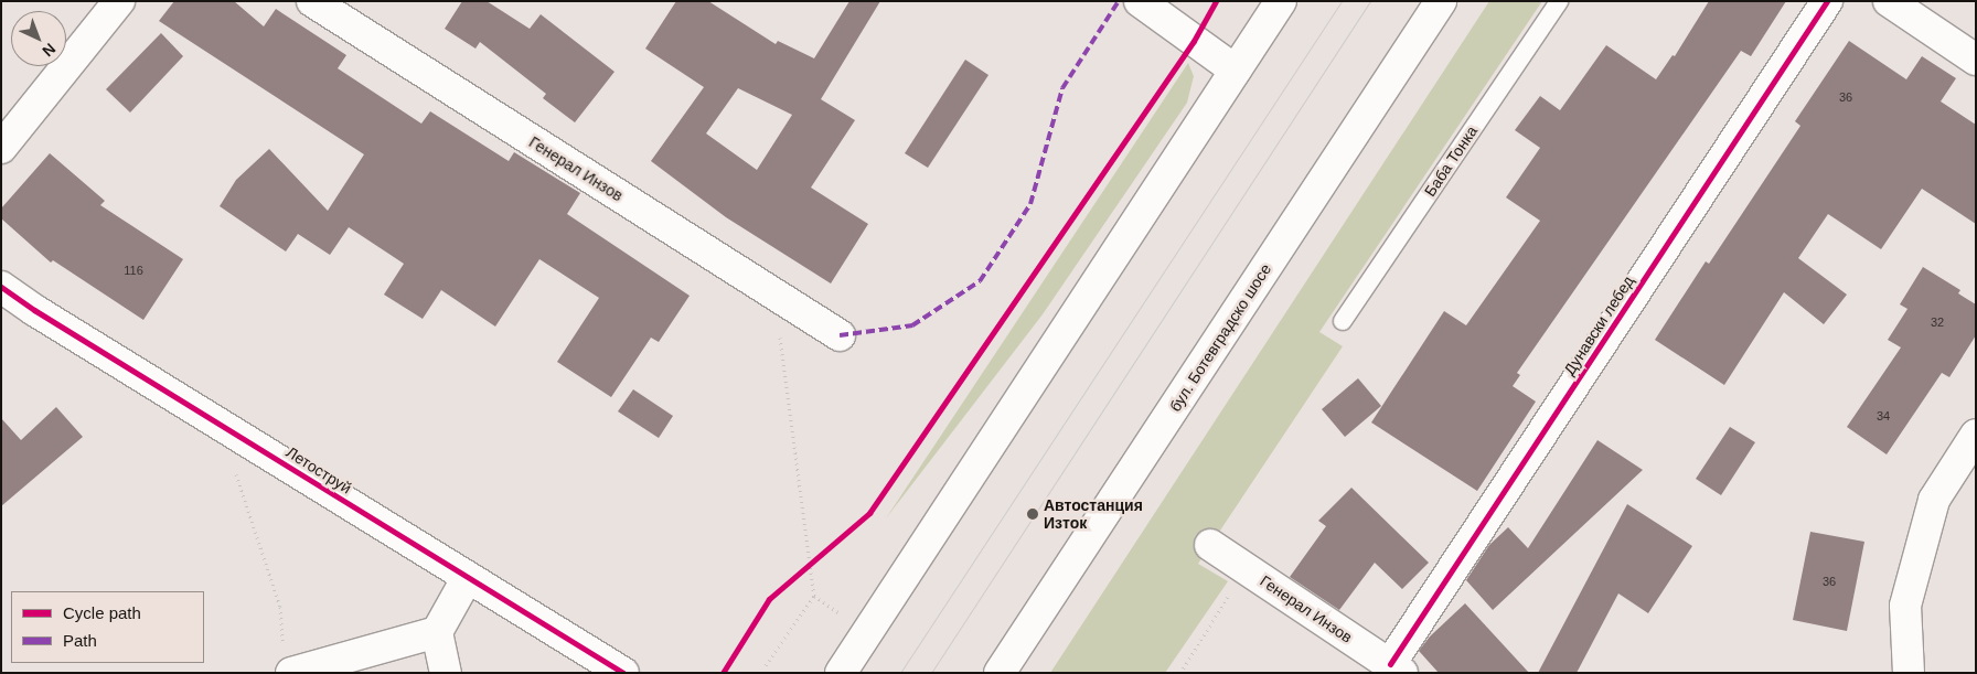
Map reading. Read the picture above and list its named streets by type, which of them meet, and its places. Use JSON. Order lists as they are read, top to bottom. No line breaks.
{"streets":{"street":["Генерал Инзов","Дунавски лебед","бул. Ботевградско шосе","Летоструй"],"lane":["Баба Тонка"]},"crossings":[["Генерал Инзов","Дунавски лебед"]],"places":["Автостанция Изток"],"house_numbers":["36","116","32","34","36"],"legend":["Cycle path","Path"],"north":"bottom right"}
